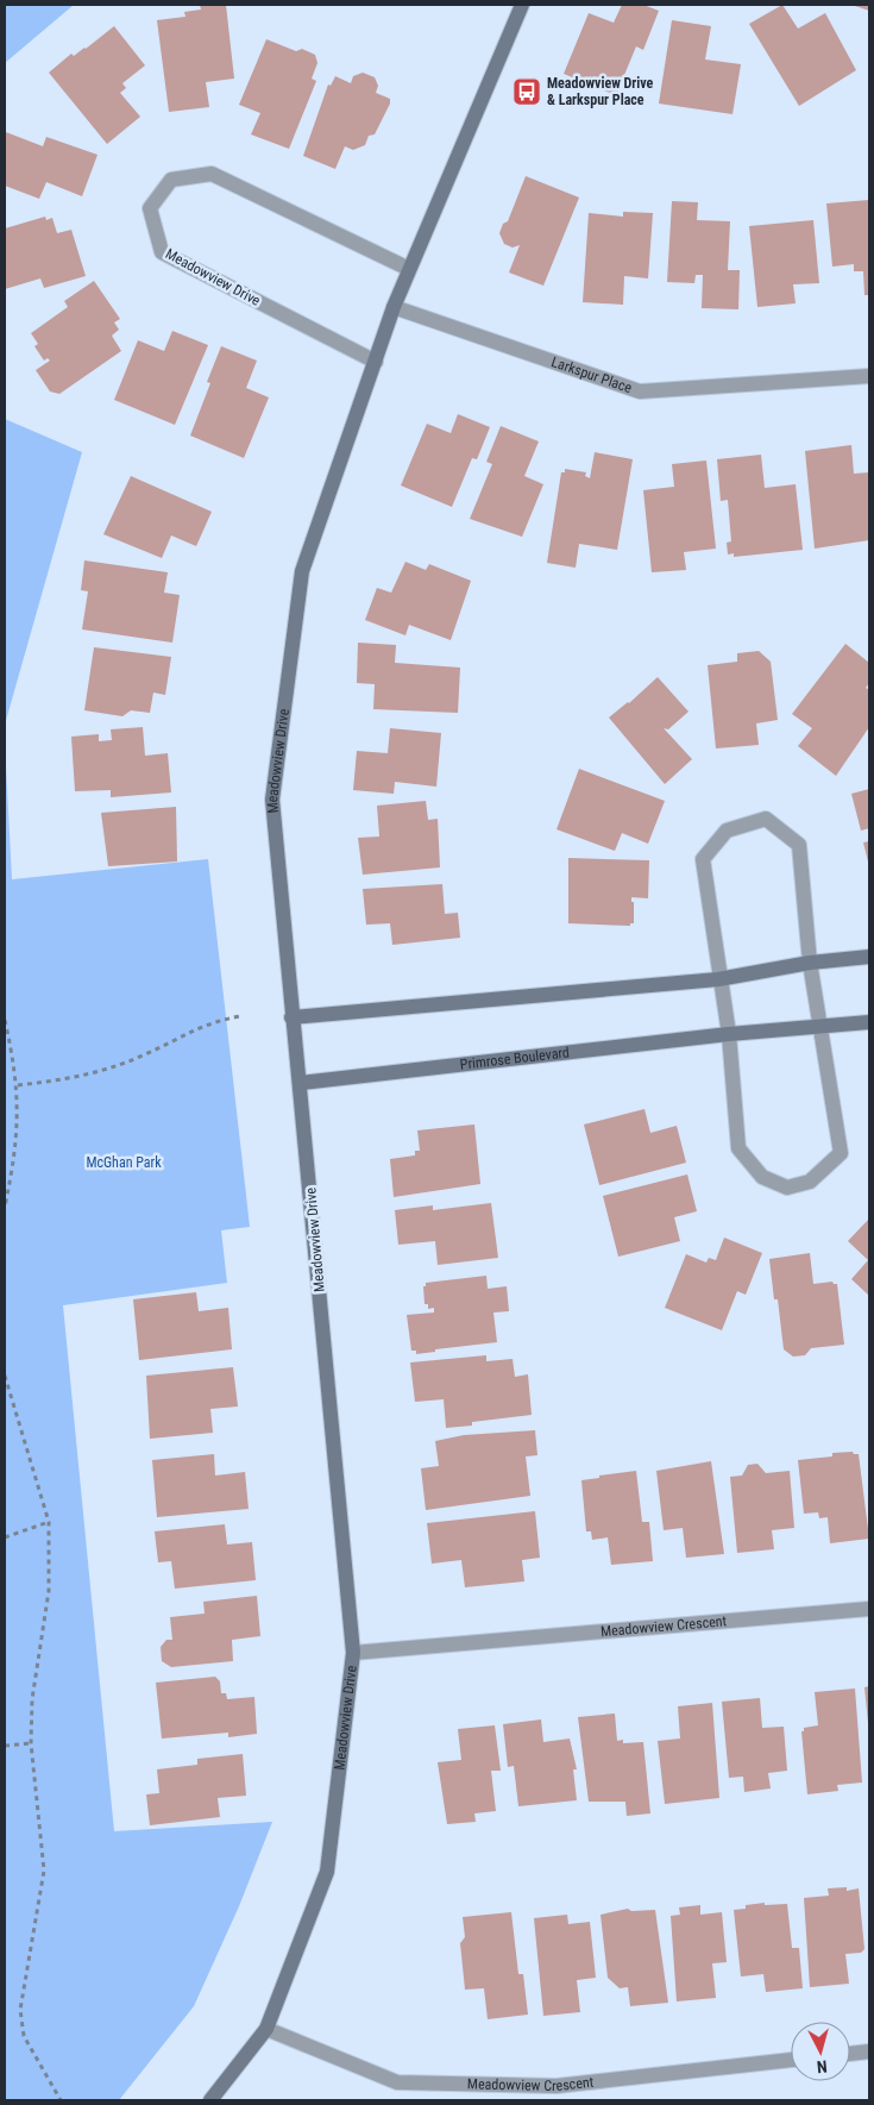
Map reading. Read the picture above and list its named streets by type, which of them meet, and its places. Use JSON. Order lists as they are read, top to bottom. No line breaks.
{"streets":{"street":["Meadowview Drive","Larkspur Place","Primrose Boulevard","Meadowview Crescent"]},"crossings":[["Meadowview Drive","Larkspur Place"],["Meadowview Drive","Primrose Boulevard"],["Meadowview Drive","Meadowview Crescent"]],"parks":["McGhan Park"],"places":{"bus stop":["Meadowview Drive & Larkspur Place"]},"north":"bottom"}
